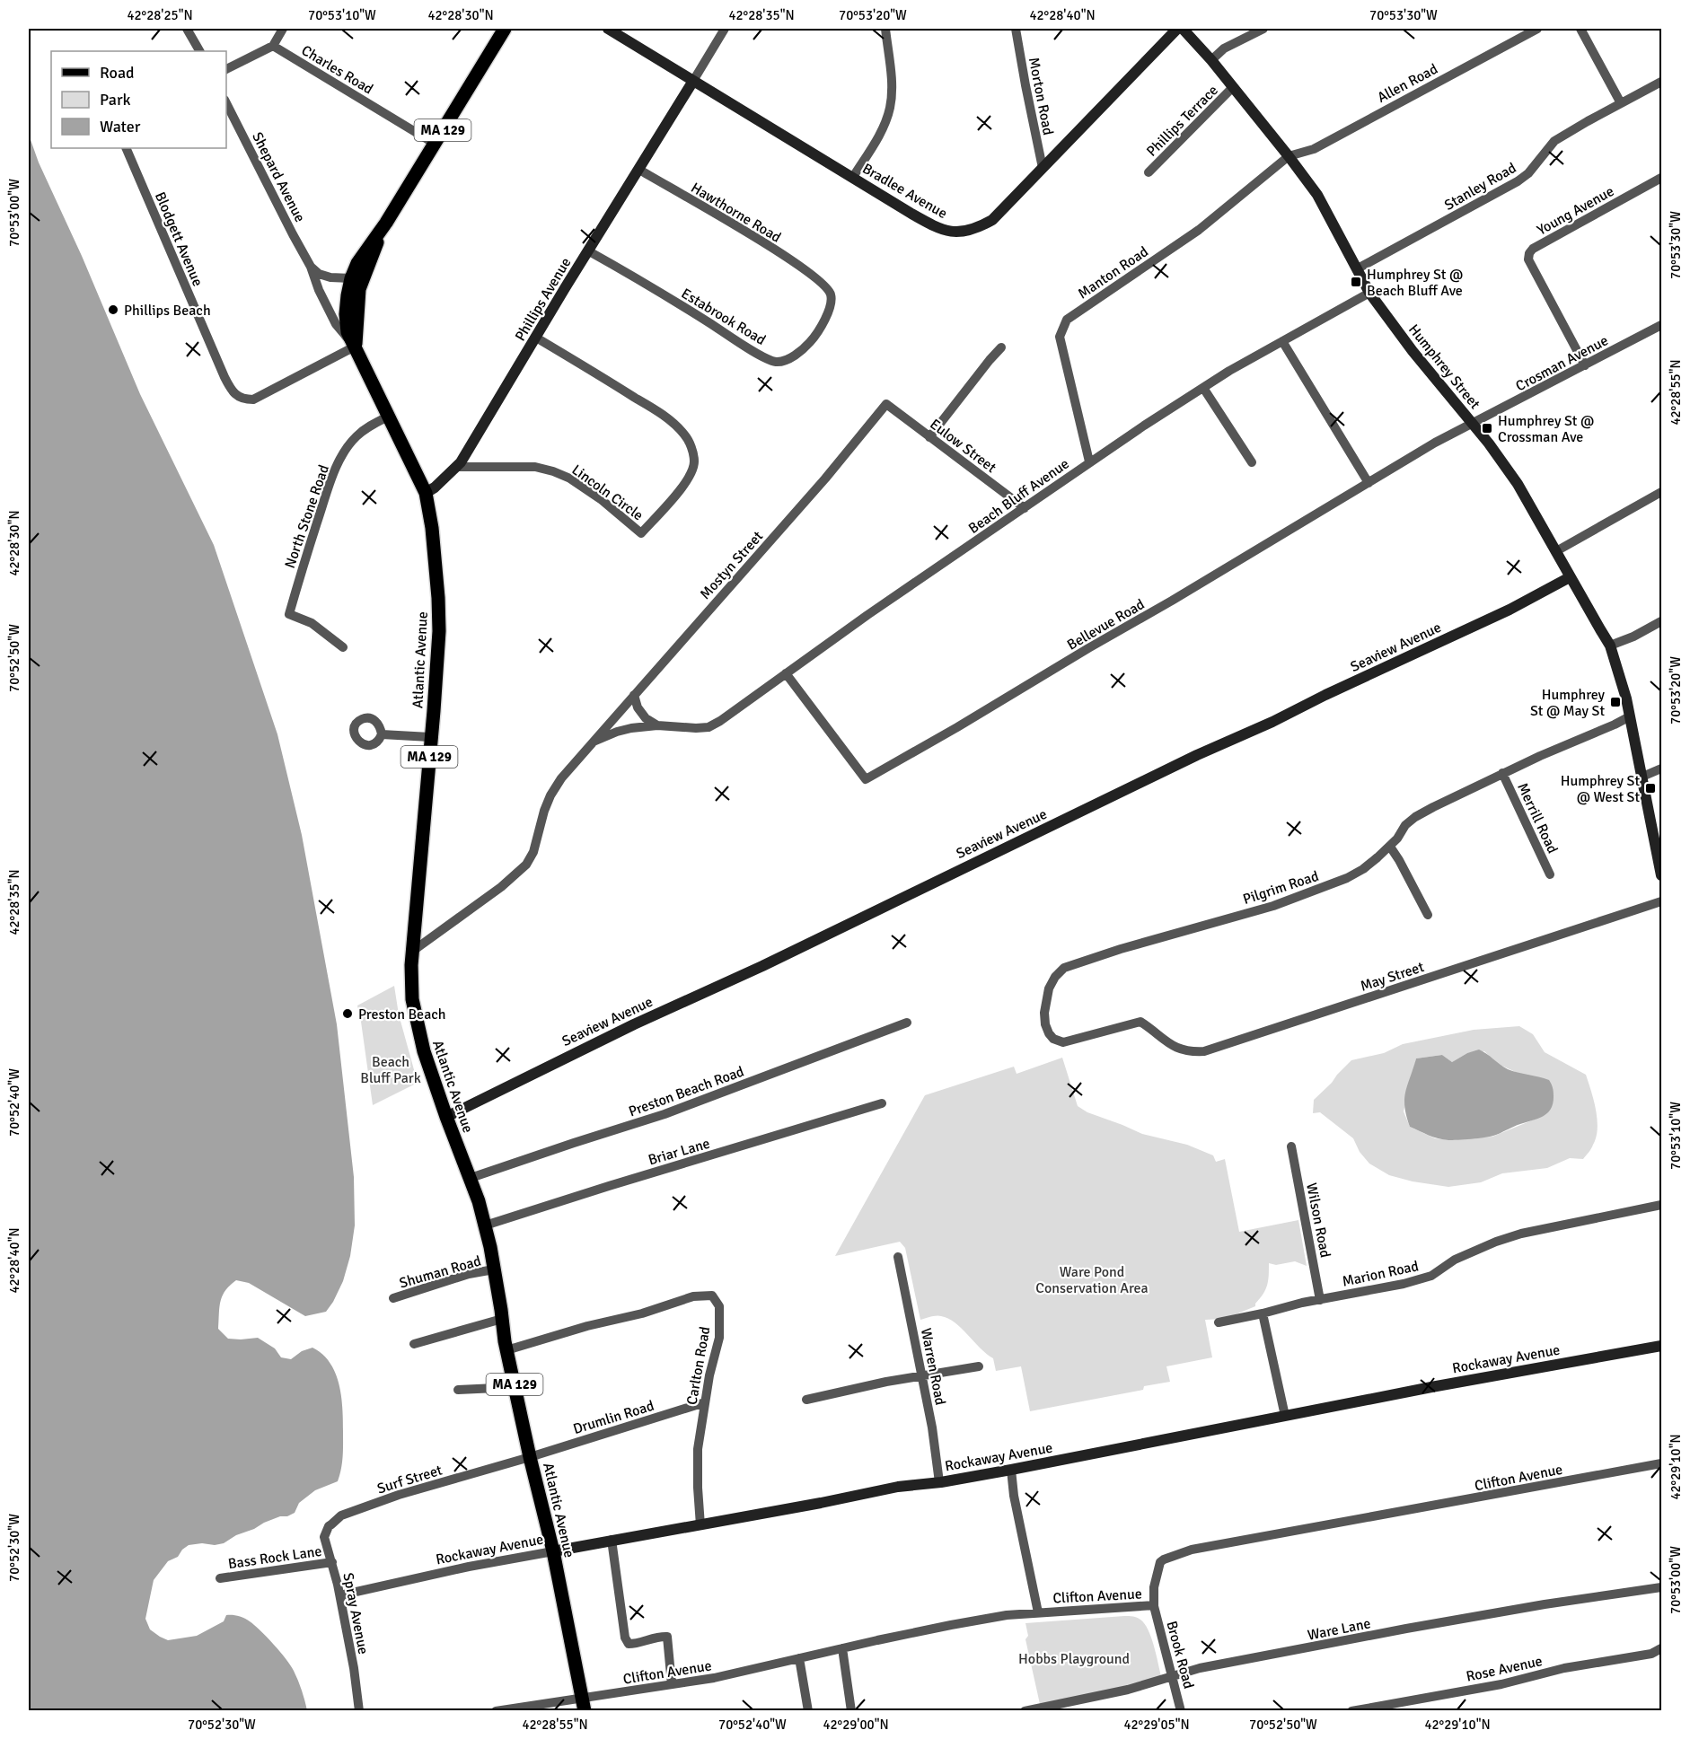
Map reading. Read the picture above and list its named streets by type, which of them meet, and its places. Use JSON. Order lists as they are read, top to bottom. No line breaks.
{"streets":{"main road":["MA 129","Atlantic Avenue"],"street":["Charles Road","Allen Road","Morton Road","Phillips Terrace","Shepard Avenue","Stanley Road","Bradlee Avenue","Young Avenue","Hawthorne Road","Blodgett Avenue","Manton Road","Phillips Avenue","Estabrook Road","Crosman Avenue","Humphrey Street","Eulow Street","Lincoln Circle","Beach Bluff Avenue","North Stone Road","Mostyn Street","Bellevue Road","Seaview Avenue","Merrill Road","Pilgrim Road","May Street","Preston Beach Road","Briar Lane","Wilson Road","Shuman Road","Marion Road","Rockaway Avenue","Carlton Road","Warren Road","Drumlin Road","Clifton Avenue","Surf Street","Bass Rock Lane","Spray Avenue","Ware Lane","Brook Road","Rose Avenue"]},"crossings":[["Charles Road","Atlantic Avenue"],["Allen Road","Manton Road"],["Allen Road","Humphrey Street"],["Morton Road","Bradlee Avenue"],["Phillips Terrace","Humphrey Street"],["Shepard Avenue","Blodgett Avenue"],["Shepard Avenue","Atlantic Avenue"],["Stanley Road","Humphrey Street"],["Bradlee Avenue","Phillips Avenue"],["Young Avenue","Crosman Avenue"],["Hawthorne Road","Phillips Avenue"],["Hawthorne Road","Estabrook Road"],["Blodgett Avenue","Atlantic Avenue"],["Manton Road","Humphrey Street"],["Manton Road","Beach Bluff Avenue"],["Phillips Avenue","Estabrook Road"],["Phillips Avenue","Lincoln Circle"],["Phillips Avenue","Atlantic Avenue"],["Crosman Avenue","Humphrey Street"],["Crosman Avenue","Bellevue Road"],["Humphrey Street","Beach Bluff Avenue"],["Humphrey Street","Bellevue Road"],["Humphrey Street","Seaview Avenue"],["Humphrey Street","Pilgrim Road"],["Eulow Street","Beach Bluff Avenue"],["Eulow Street","Mostyn Street"],["Beach Bluff Avenue","Mostyn Street"],["Beach Bluff Avenue","Bellevue Road"],["Beach Bluff Avenue","Atlantic Avenue"],["North Stone Road","Atlantic Avenue"],["Seaview Avenue","Atlantic Avenue"],["Atlantic Avenue","Preston Beach Road"],["Atlantic Avenue","Briar Lane"],["Atlantic Avenue","Shuman Road"],["Atlantic Avenue","Rockaway Avenue"],["Atlantic Avenue","Carlton Road"],["Atlantic Avenue","Drumlin Road"],["Atlantic Avenue","Clifton Avenue"],["Atlantic Avenue","Surf Street"],["Merrill Road","Pilgrim Road"],["Pilgrim Road","May Street"],["Wilson Road","Marion Road"],["Rockaway Avenue","Carlton Road"],["Rockaway Avenue","Warren Road"],["Rockaway Avenue","Spray Avenue"],["Carlton Road","Drumlin Road"],["Drumlin Road","Surf Street"],["Clifton Avenue","Brook Road"],["Surf Street","Spray Avenue"],["Bass Rock Lane","Spray Avenue"],["Ware Lane","Brook Road"]],"parks":["Beach Bluff Park","Ware Pond Conservation Area","Hobbs Playground"],"places":{"transit":["Humphrey St @ Beach Bluff Ave","Humphrey St @ Crossman Ave","Humphrey St @ May St","Humphrey St @ West St"],"other":["Phillips Beach","Preston Beach"]},"legend":["Road","Park","Water"],"coordinates":["42°28'25\"N","70°53'10\"W","42°28'30\"N","42°28'35\"N","70°53'20\"W","42°28'40\"N","70°53'30\"W","70°53'00\"W","42°28'55\"N","70°52'50\"W","70°52'40\"W","42°29'10\"N","70°52'30\"W","42°29'00\"N","42°29'05\"N"]}
